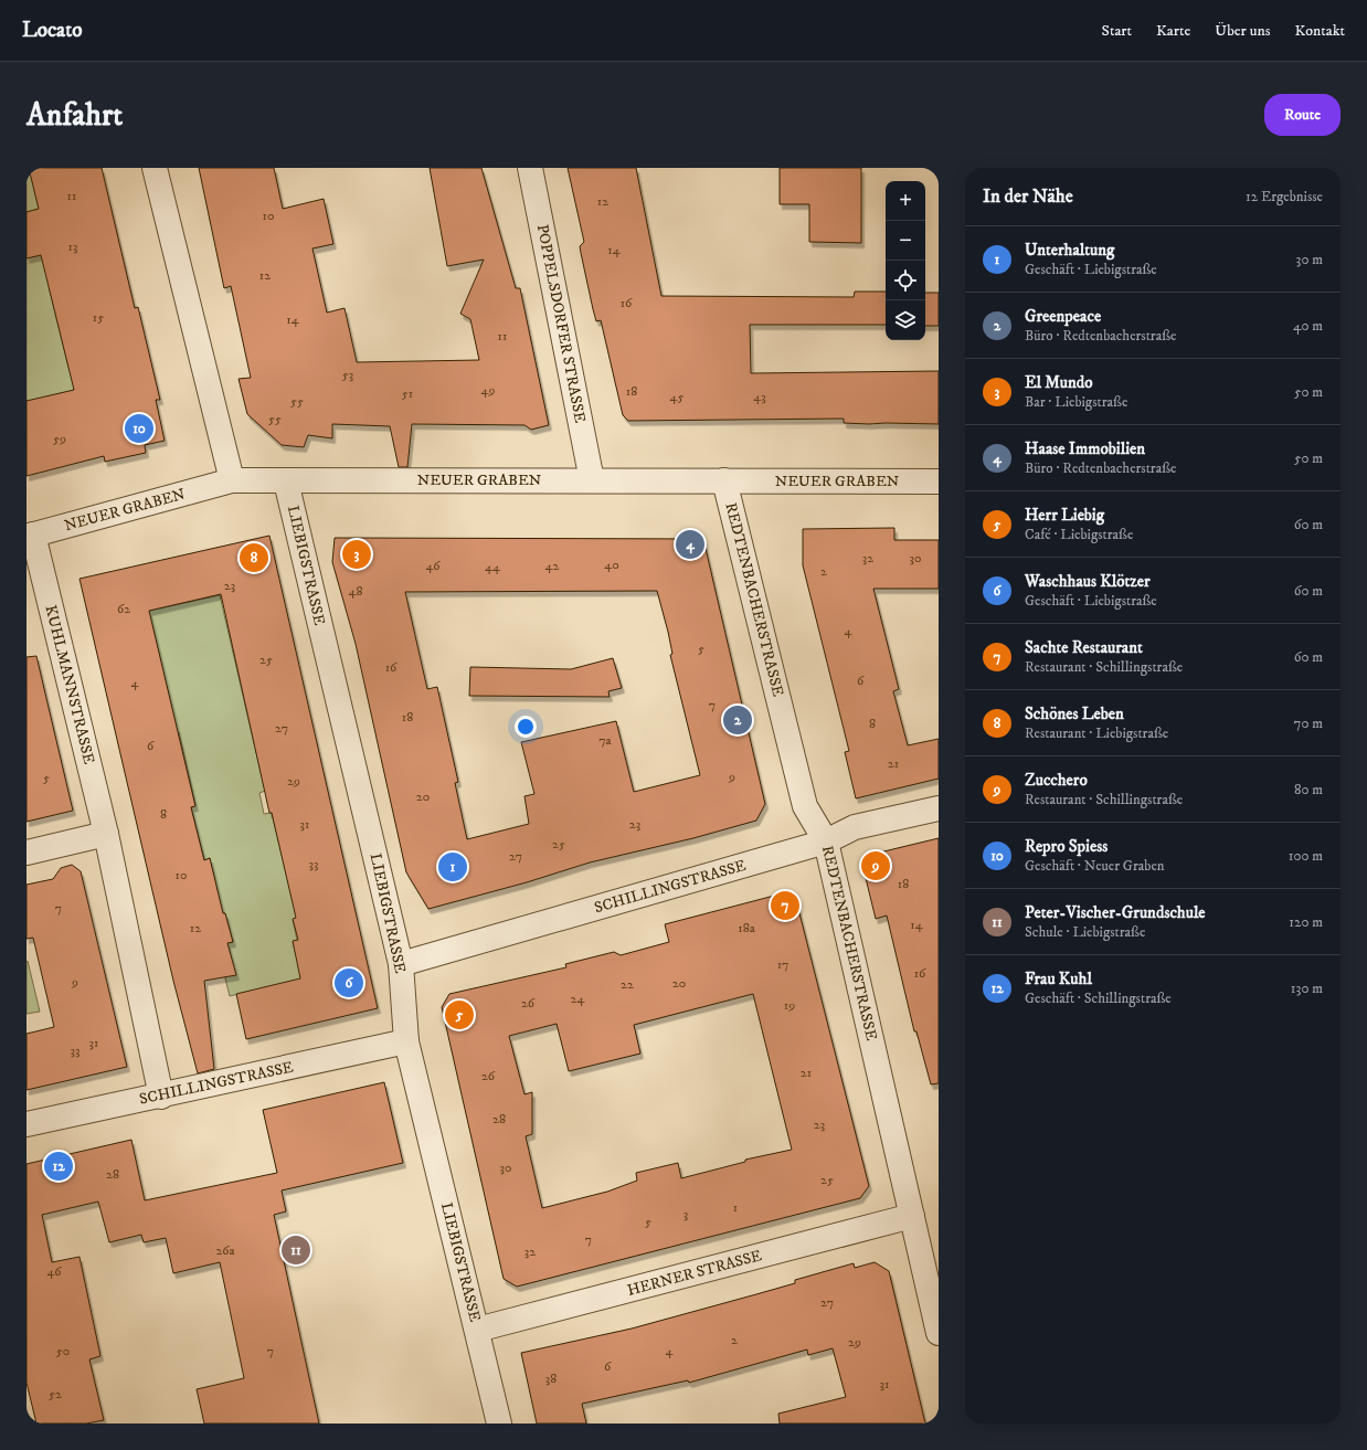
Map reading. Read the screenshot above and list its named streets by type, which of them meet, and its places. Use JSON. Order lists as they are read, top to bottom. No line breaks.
{"streets":{"street":["POPPELSDORFER STRASSE","NEUER GRABEN","LIEBIGSTRASSE","REDTENBACHERSTRASSE","KUHLMANNSTRASSE","SCHILLINGSTRASSE","HERNER STRASSE"]},"crossings":[["POPPELSDORFER STRASSE","NEUER GRABEN"],["NEUER GRABEN","LIEBIGSTRASSE"],["NEUER GRABEN","REDTENBACHERSTRASSE"],["NEUER GRABEN","KUHLMANNSTRASSE"],["LIEBIGSTRASSE","SCHILLINGSTRASSE"],["LIEBIGSTRASSE","HERNER STRASSE"],["REDTENBACHERSTRASSE","SCHILLINGSTRASSE"],["REDTENBACHERSTRASSE","HERNER STRASSE"],["KUHLMANNSTRASSE","SCHILLINGSTRASSE"]],"house_numbers":["11","12","10","13","14","12","16","15","14","11","53","49","18","51","45","43","55","55","59","32","30","40","46","42","44","2","23","48","62","4","5","25","16","6","4","7","18","8","27","7a","6","21","9","5","29","20","8","31","23","25","27","33","10","18","7","14","12","18a","17","16","9","20","22","24","26","19","31","33","21","26","28","23","30","28","25","1","3","5","7","26a","32","46","27","2","29","50","7","4","6","38","31","52"],"page":{"header":"Locato","nav":["Start","Karte","Über uns","Kontakt"],"buttons":"Route","title":"Anfahrt","heading":["In der Nähe","12 Ergebnisse"],"map_buttons":["+","−"],"list":[{"mark":"1","name":"Unterhaltung","note":"Geschäft · Liebigstraße","value":"30 m"},{"mark":"2","name":"Greenpeace","note":"Büro · Redtenbacherstraße","value":"40 m"},{"mark":"3","name":"El Mundo","note":"Bar · Liebigstraße","value":"50 m"},{"mark":"4","name":"Haase Immobilien","note":"Büro · Redtenbacherstraße","value":"50 m"},{"mark":"5","name":"Herr Liebig","note":"Café · Liebigstraße","value":"60 m"},{"mark":"6","name":"Waschhaus Klötzer","note":"Geschäft · Liebigstraße","value":"60 m"},{"mark":"7","name":"Sachte Restaurant","note":"Restaurant · Schillingstraße","value":"60 m"},{"mark":"8","name":"Schönes Leben","note":"Restaurant · Liebigstraße","value":"70 m"},{"mark":"9","name":"Zucchero","note":"Restaurant · Schillingstraße","value":"80 m"},{"mark":"10","name":"Repro Spiess","note":"Geschäft · Neuer Graben","value":"100 m"},{"mark":"11","name":"Peter-Vischer-Grundschule","note":"Schule · Liebigstraße","value":"120 m"},{"mark":"12","name":"Frau Kuhl","note":"Geschäft · Schillingstraße","value":"130 m"}],"pins":["10","4","3","8","2","9","1","7","6","5","12","11"]}}
